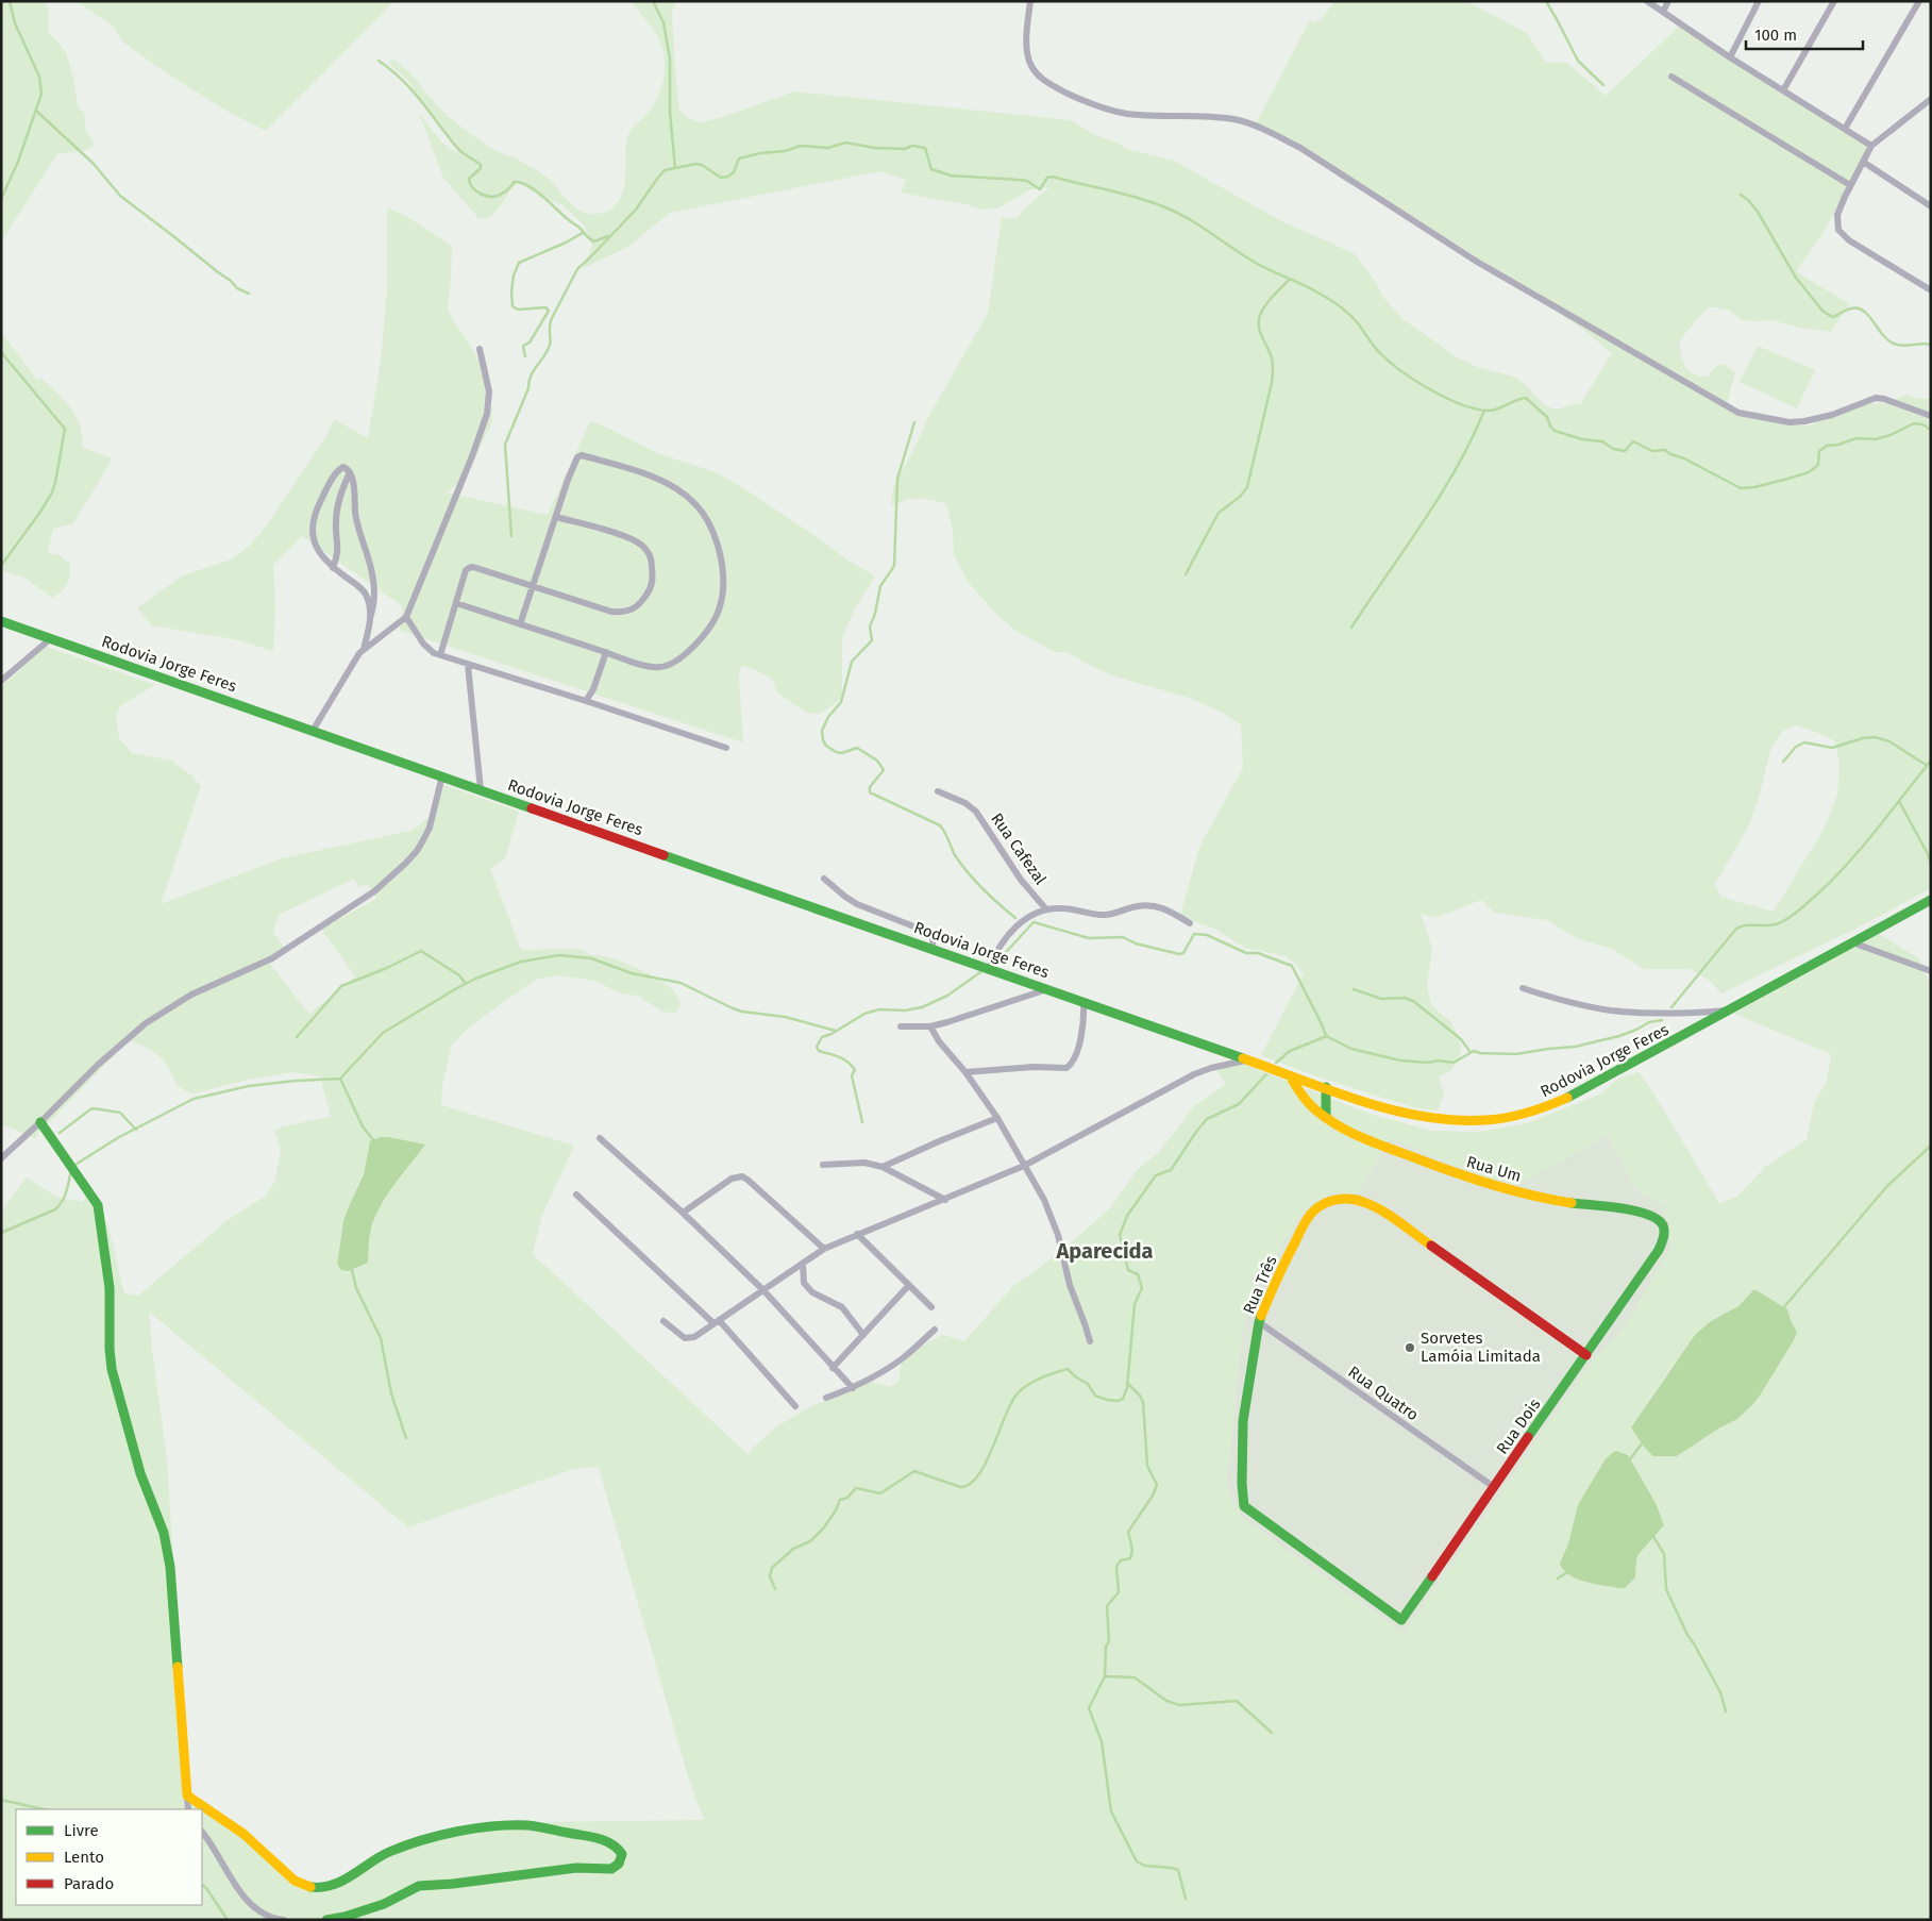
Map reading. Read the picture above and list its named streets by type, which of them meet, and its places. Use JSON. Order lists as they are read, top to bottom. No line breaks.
{"streets":{"street":["Rodovia Jorge Feres","Rua Cafezal","Rua Um","Rua Três","Rua Quatro","Rua Dois"]},"crossings":[["Rua Um","Rua Dois"],["Rua Três","Rua Quatro"],["Rua Três","Rua Dois"],["Rua Quatro","Rua Dois"]],"districts":["Aparecida"],"places":["Sorvetes Lamóia Limitada"],"legend":["Livre","Lento","Parado"],"scale_bar":"100 m"}
